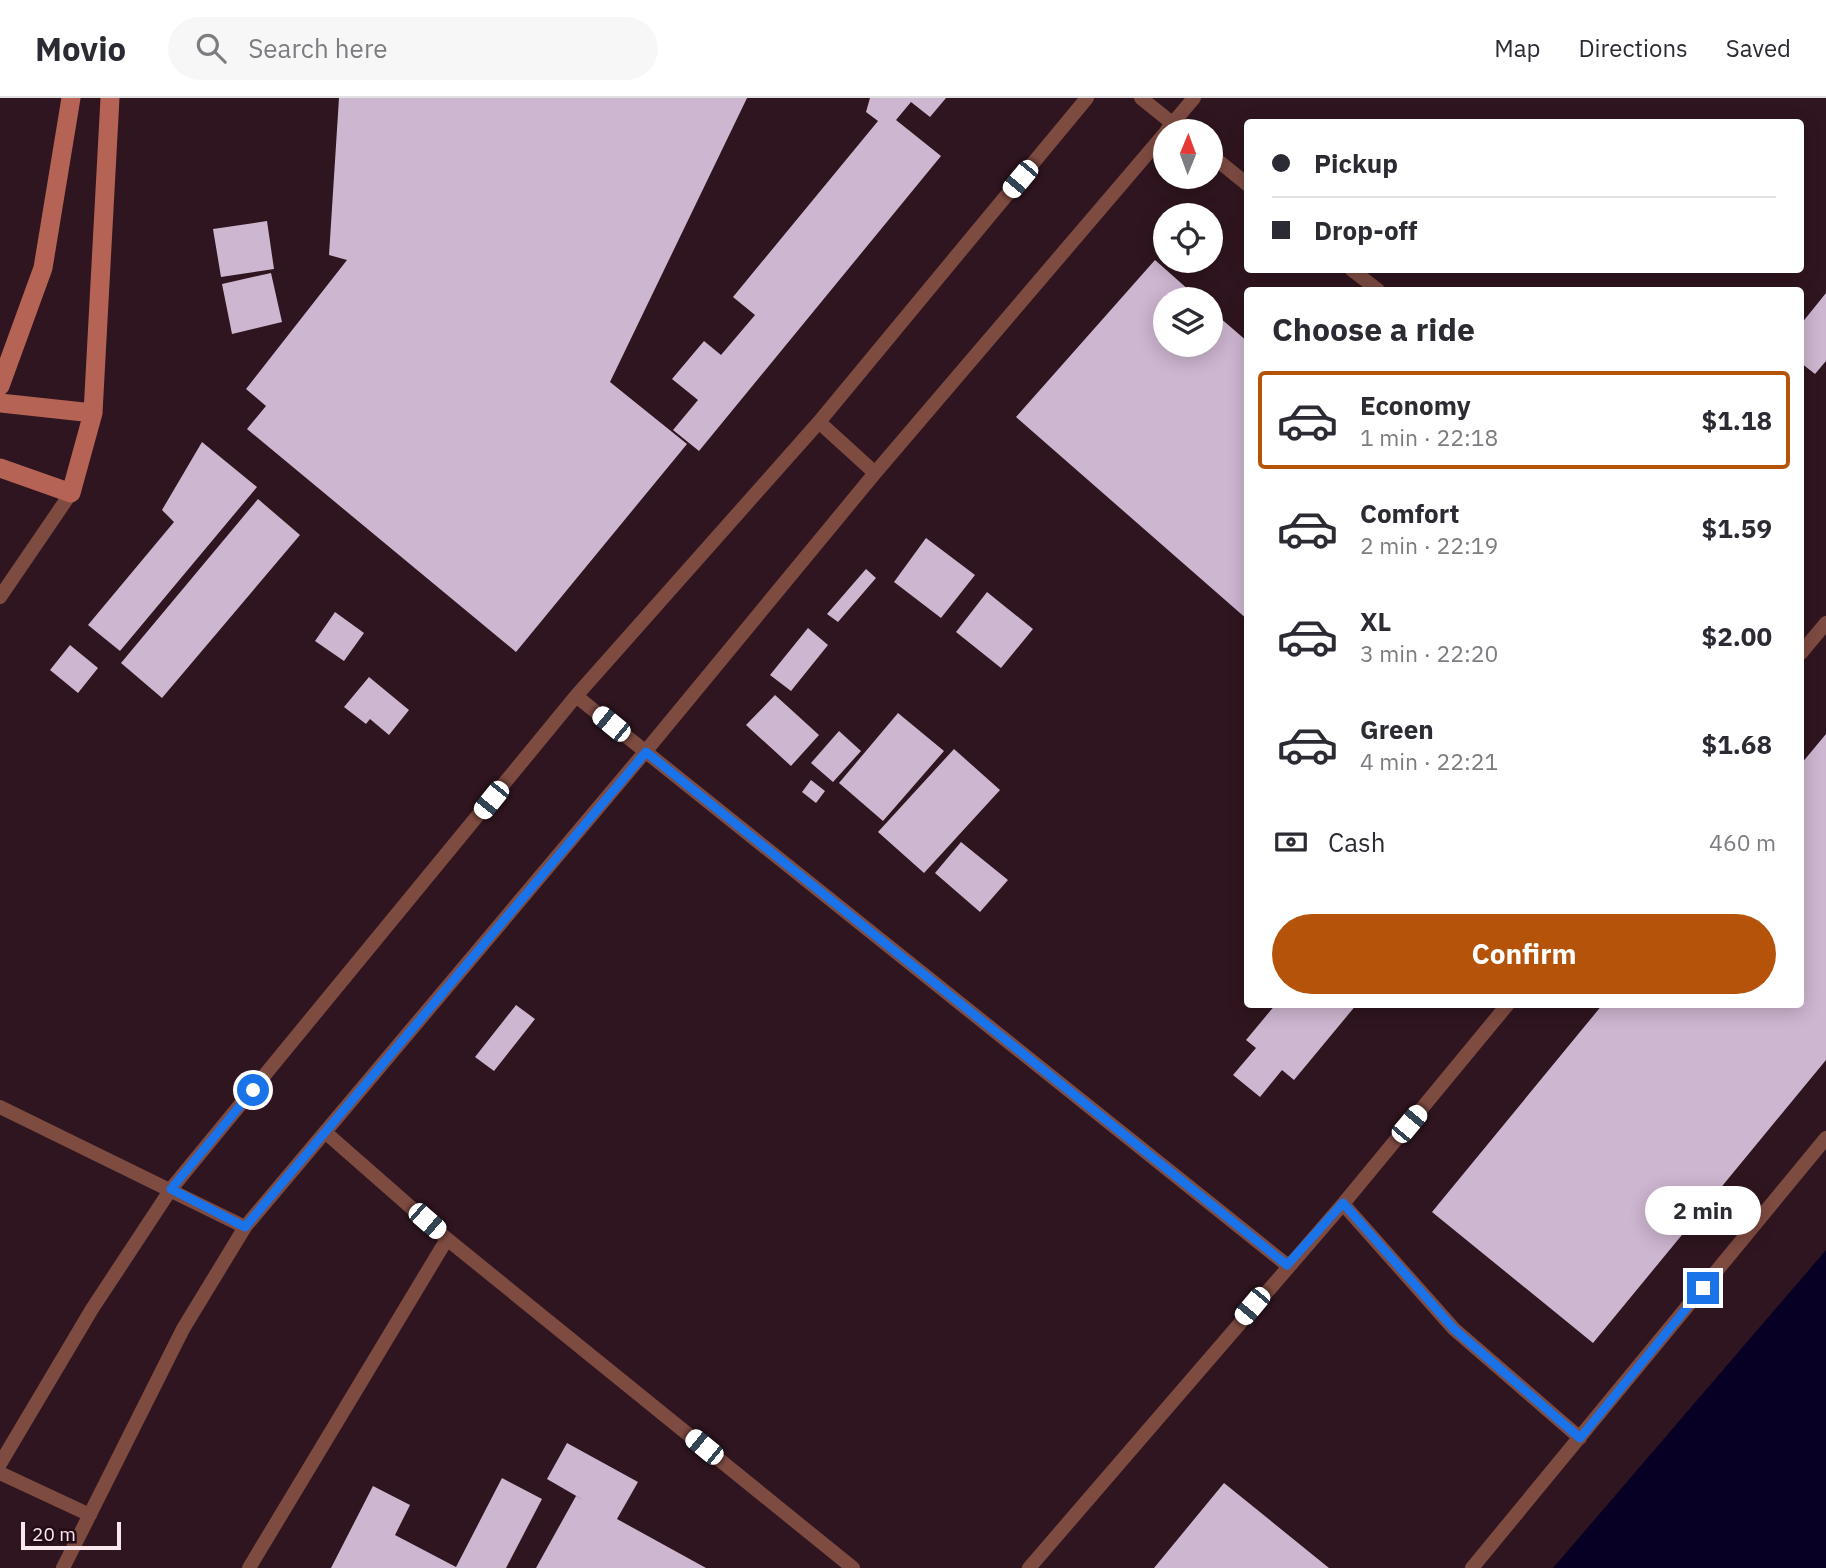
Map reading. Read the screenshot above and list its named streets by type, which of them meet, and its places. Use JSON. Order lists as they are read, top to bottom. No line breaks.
{"scale_bar":"20 m","north":"top","page":{"header":"Movio","search":"Search here","nav":["Map","Directions","Saved"],"banner":["Pickup","Drop-off"],"heading":"Choose a ride","list":[{"name":"Economy","note":"1 min · 22:18","value":"$1.18"},{"name":"Comfort","note":"2 min · 22:19","value":"$1.59"},{"name":"XL","note":"3 min · 22:20","value":"$2.00"},{"name":"Green","note":"4 min · 22:21","value":"$1.68"}],"pay":["Cash","460 m"],"buttons":"Confirm","bubble":"2 min","scale":"20 m"}}
